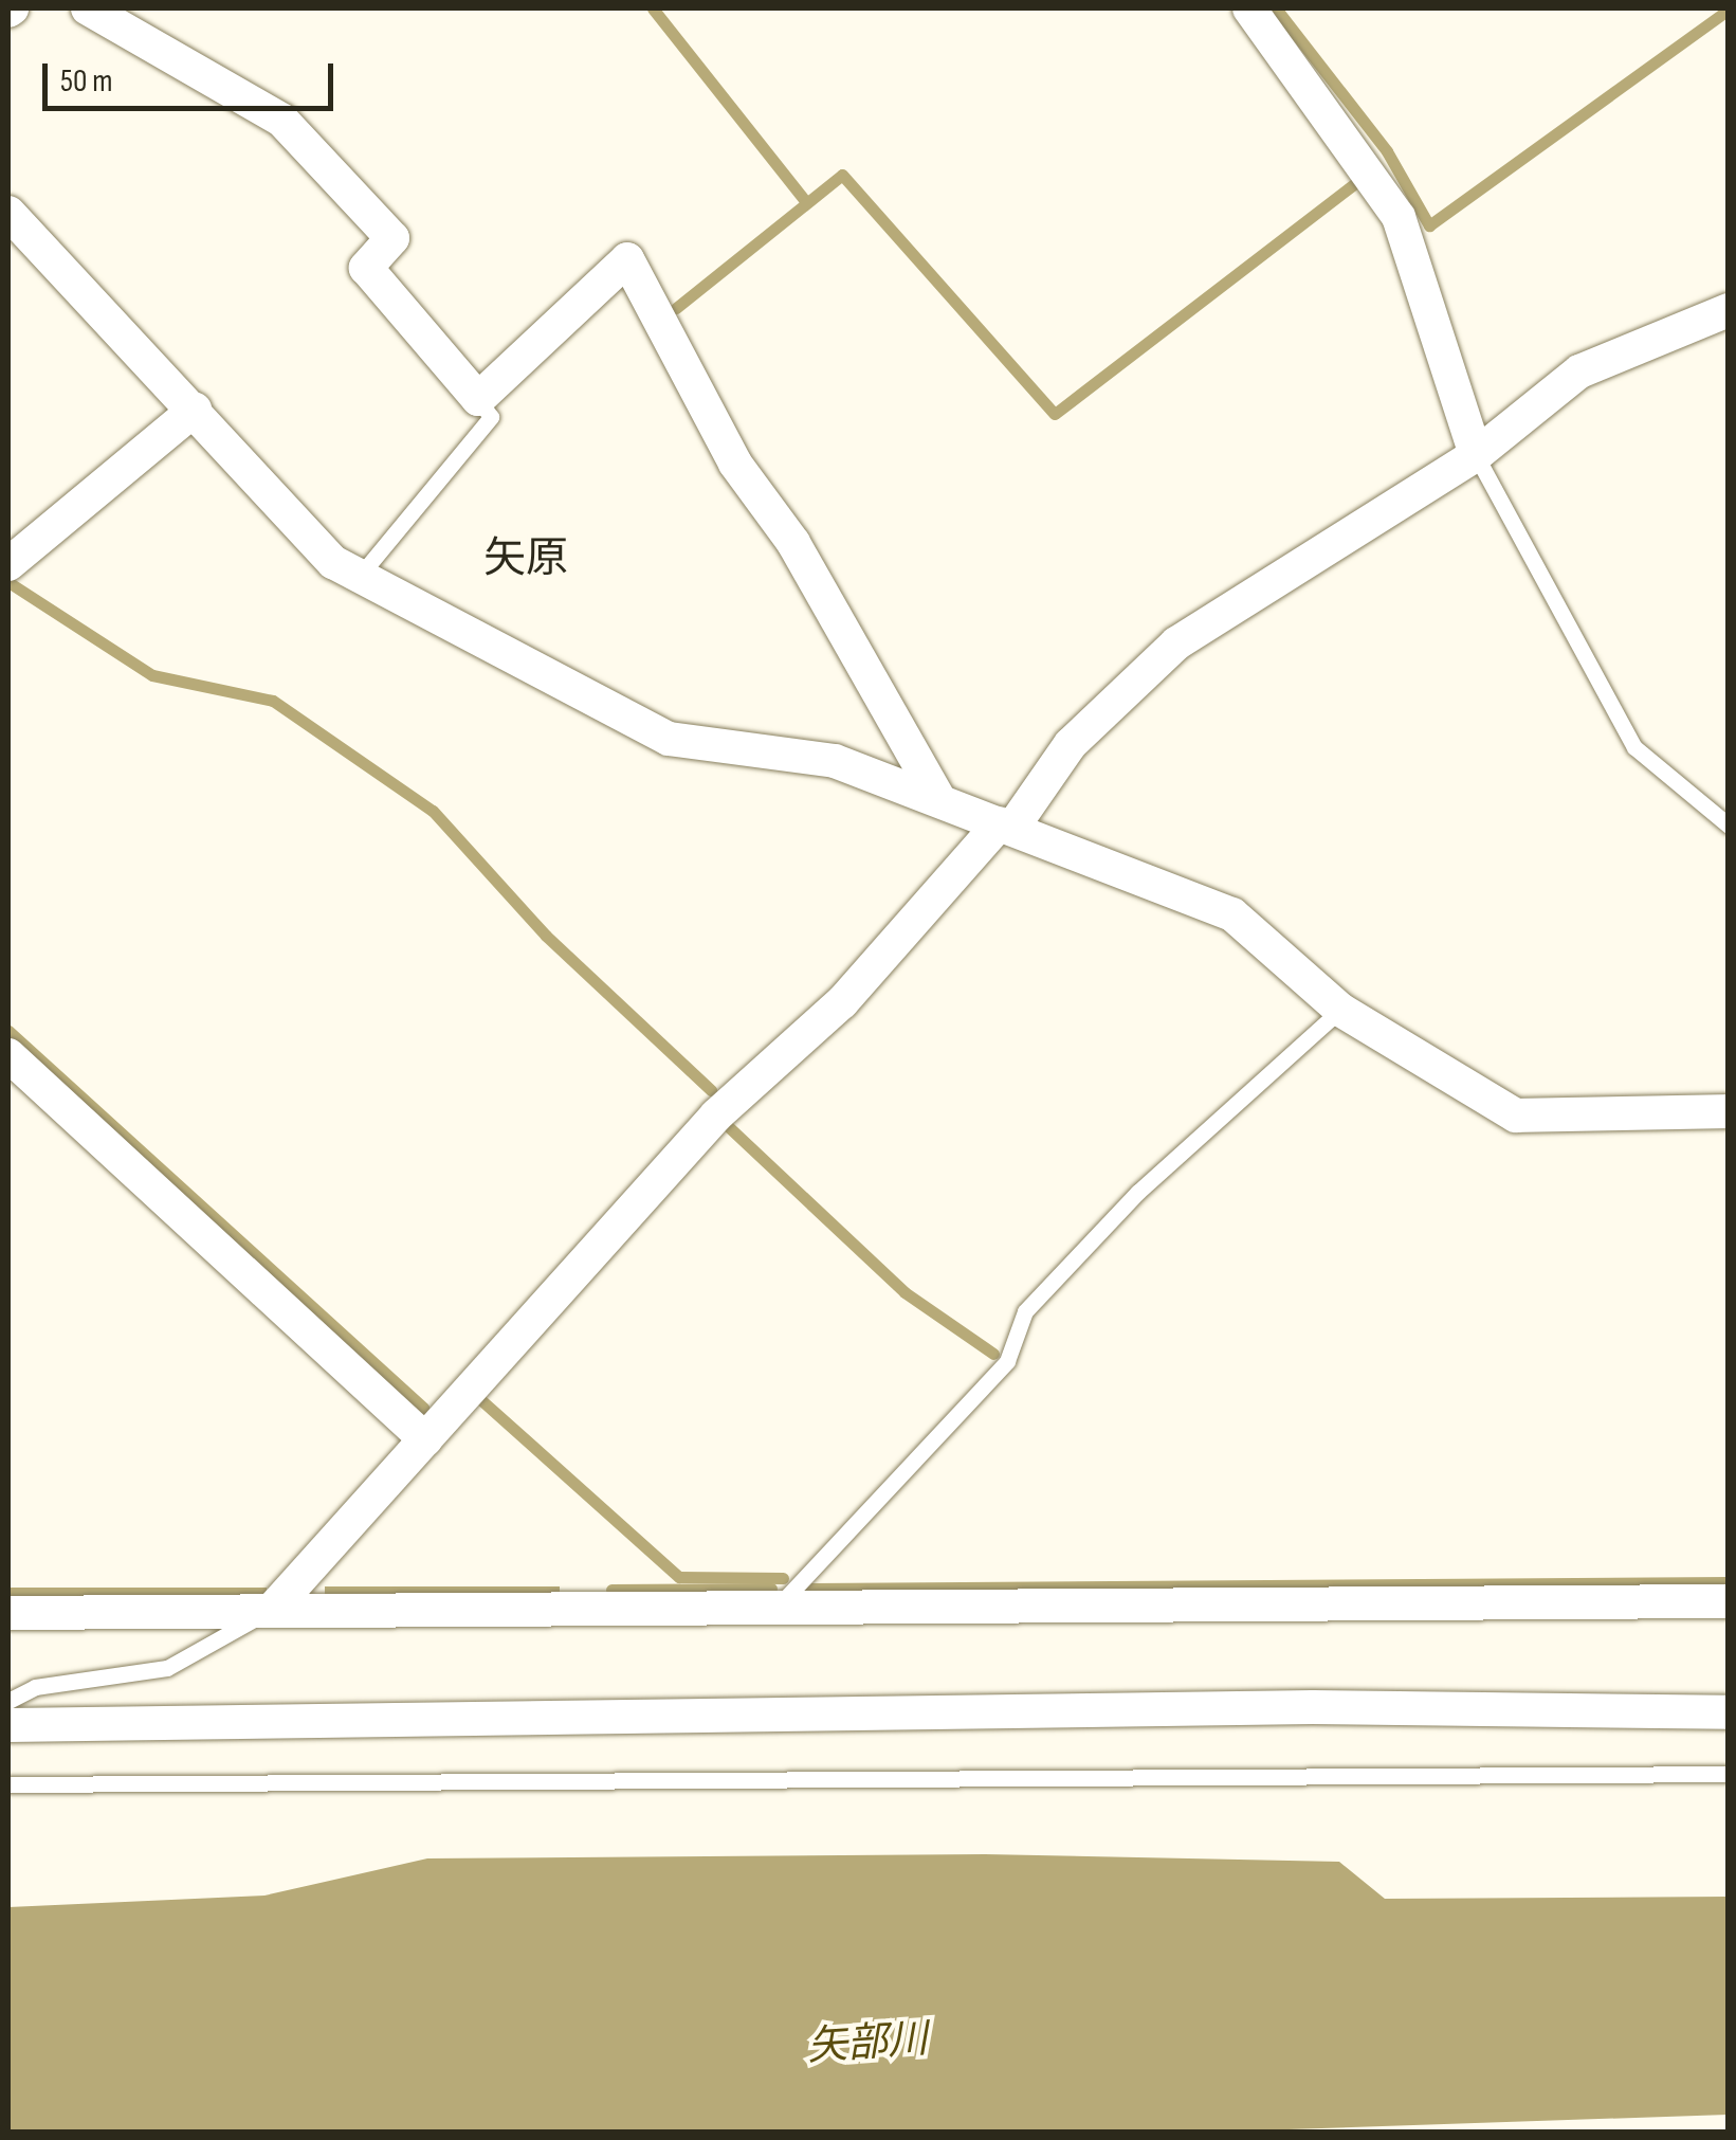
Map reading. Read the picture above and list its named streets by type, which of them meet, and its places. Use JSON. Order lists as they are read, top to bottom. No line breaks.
{"districts":["矢原"],"water":["矢部川"],"scale_bar":"50 m"}
